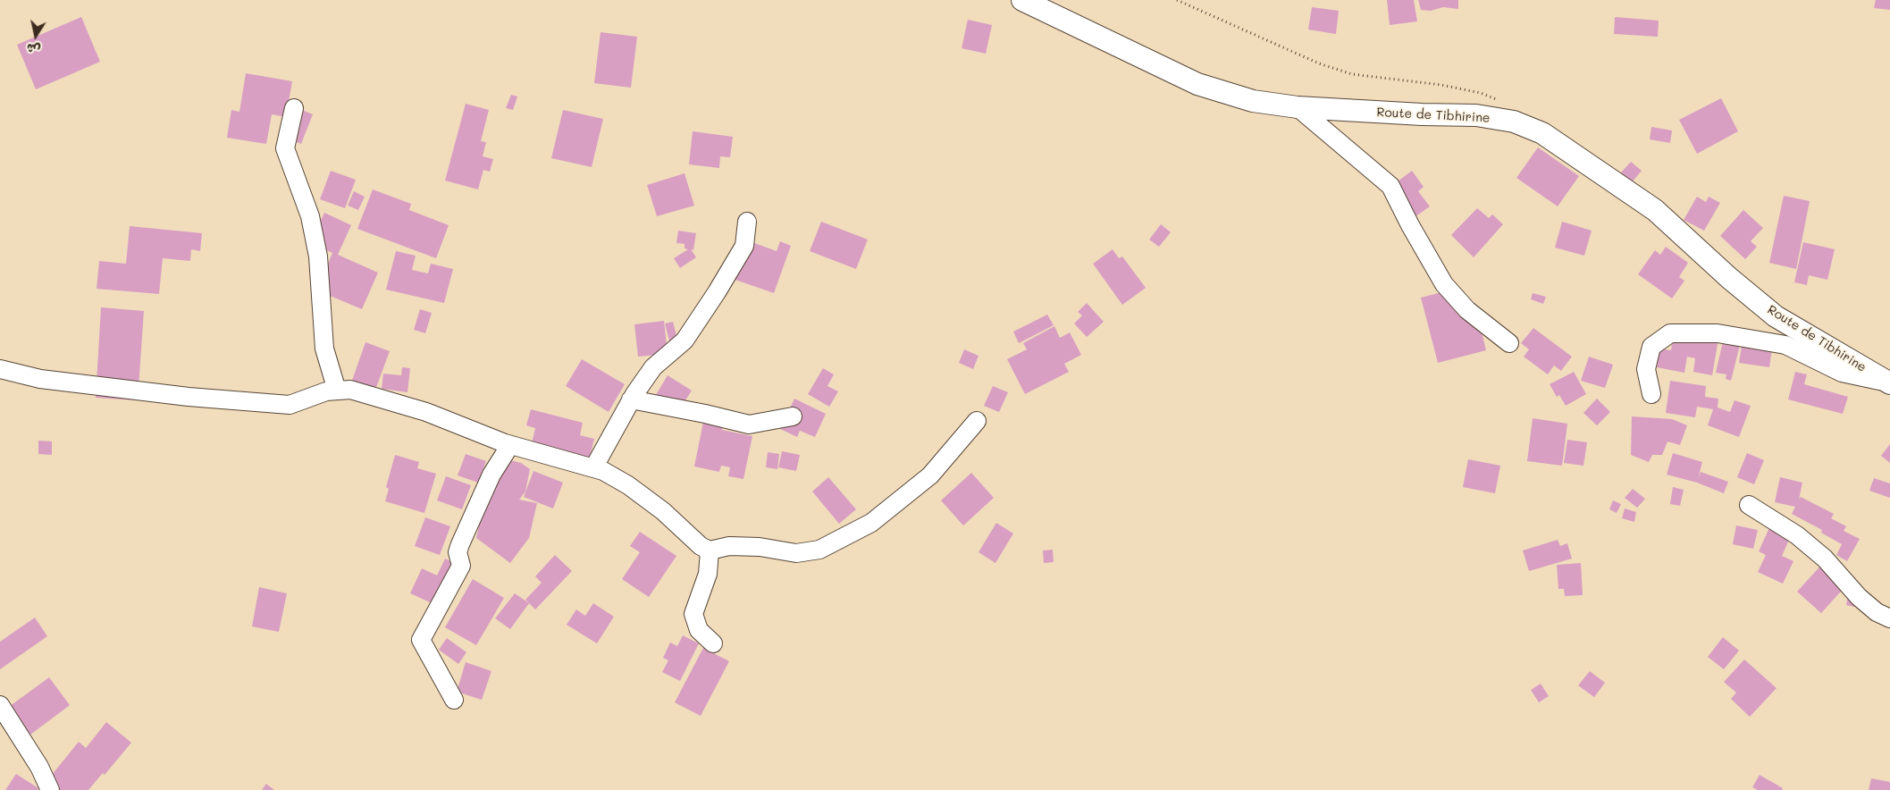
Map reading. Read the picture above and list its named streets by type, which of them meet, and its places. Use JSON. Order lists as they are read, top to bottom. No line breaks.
{"streets":{"street":["Route de Tibhirine"]},"north":"bottom"}
